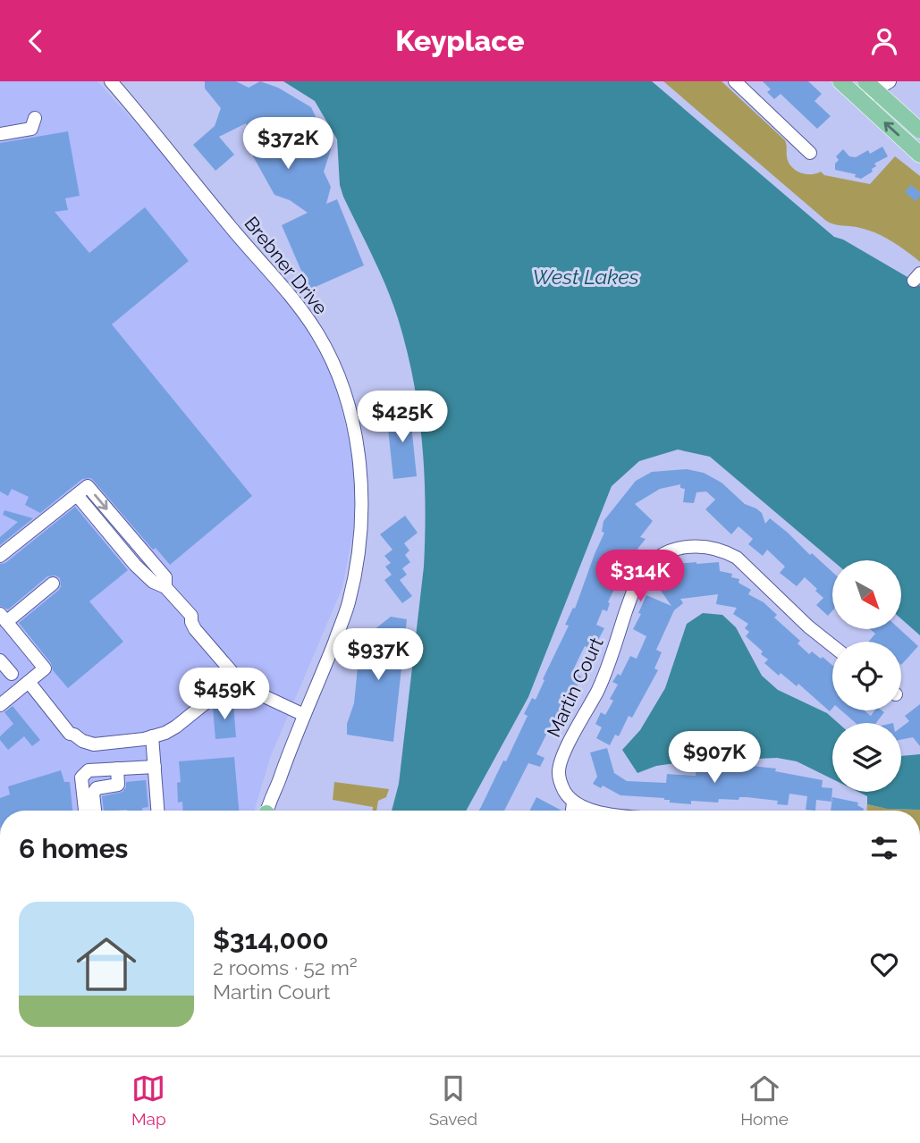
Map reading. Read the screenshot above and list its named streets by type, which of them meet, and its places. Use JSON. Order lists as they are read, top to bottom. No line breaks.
{"streets":{"street":["Brebner Drive","Martin Court"]},"water":["West Lakes"],"north":"bottom right","page":{"header":"Keyplace","price":["$372K","$425K","$314K","$937K","$459K","$907K"],"heading":"6 homes","list":[{"name":"$314,000","note":"2 rooms · 52 m² · Martin Court"}],"tabs":["Map","Saved","Home"]}}
